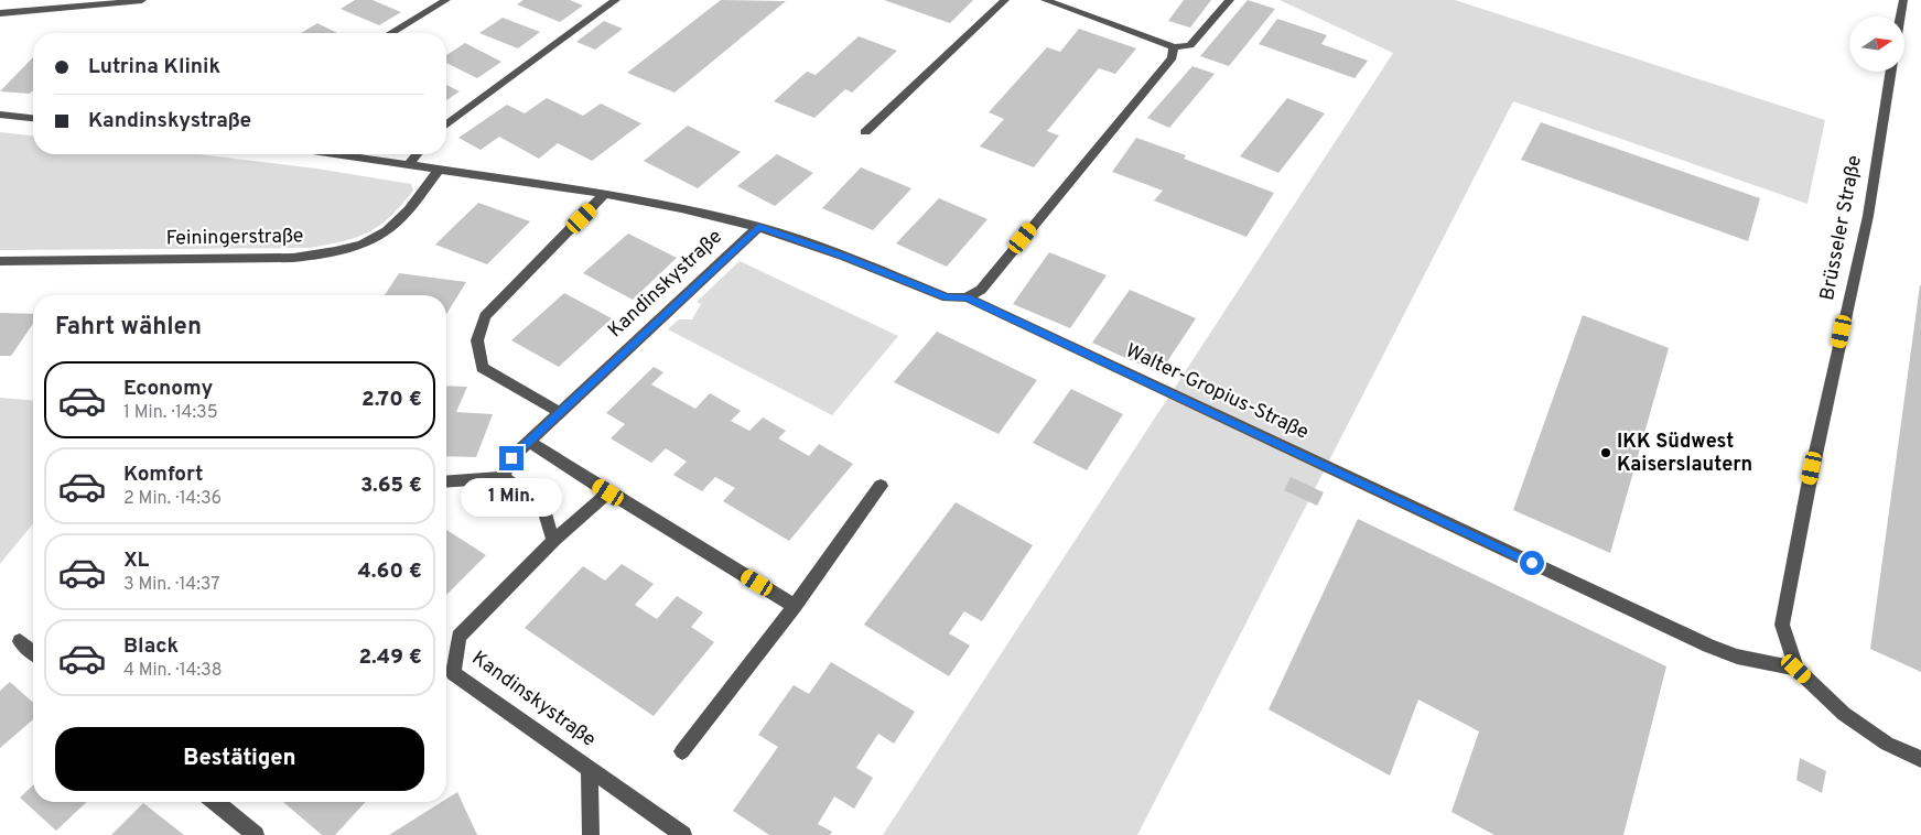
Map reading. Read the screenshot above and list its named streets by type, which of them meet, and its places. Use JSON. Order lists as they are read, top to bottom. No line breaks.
{"streets":{"street":["Brüsseler Straße","Feiningerstraße","Kandinskystraße","Walter-Gropius-Straße"]},"crossings":[["Brüsseler Straße","Walter-Gropius-Straße"],["Feiningerstraße","Walter-Gropius-Straße"],["Kandinskystraße","Walter-Gropius-Straße"]],"places":["IKK Südwest Kaiserslautern"],"north":"right","page":{"banner":["Lutrina Klinik","Kandinskystraße"],"heading":"Fahrt wählen","list":[{"name":"Economy","note":"1 Min. · 14:35","value":"2.70 €"},{"name":"Komfort","note":"2 Min. · 14:36","value":"3.65 €"},{"name":"XL","note":"3 Min. · 14:37","value":"4.60 €"},{"name":"Black","note":"4 Min. · 14:38","value":"2.49 €"}],"bubble":"1 Min.","buttons":"Bestätigen"}}
